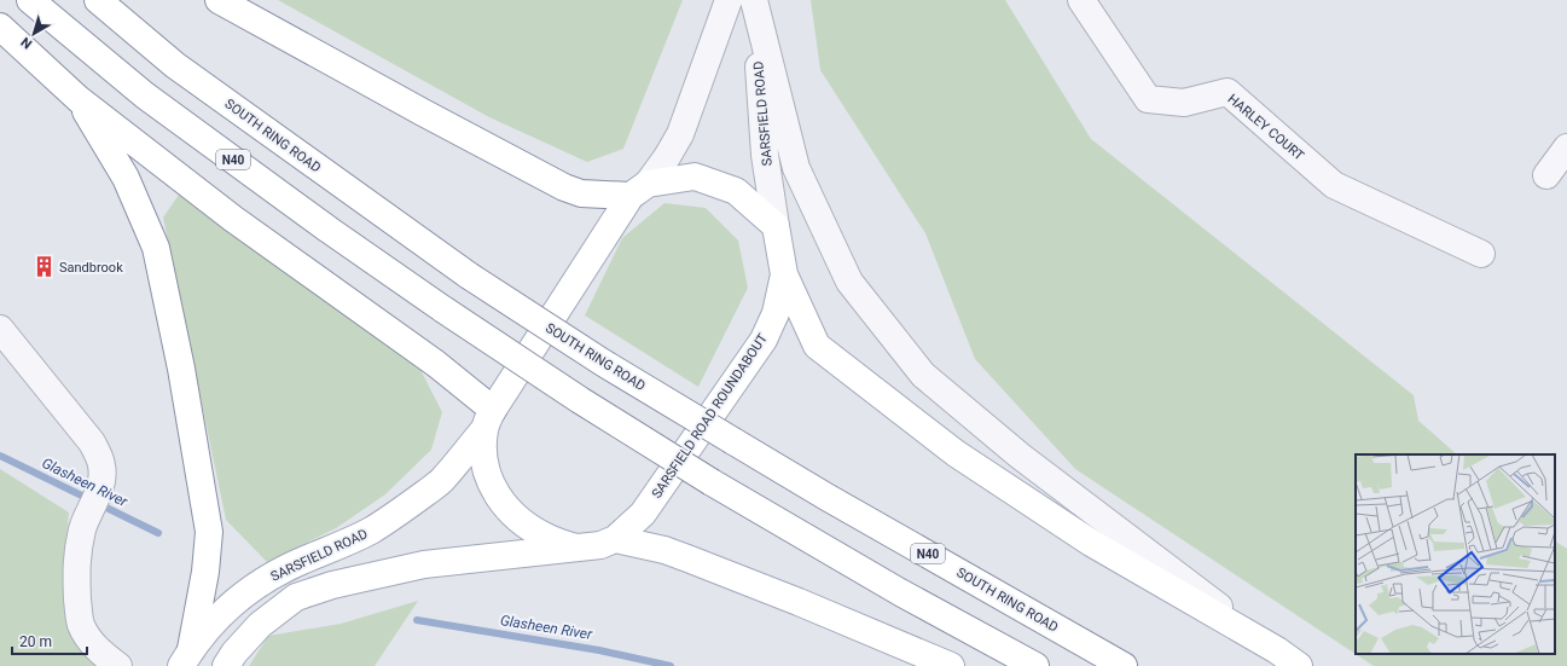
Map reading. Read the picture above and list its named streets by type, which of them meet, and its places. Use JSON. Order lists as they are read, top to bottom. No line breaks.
{"streets":{"main road":["SARSFIELD ROAD","SOUTH RING ROAD","N40","SARSFIELD ROAD ROUNDABOUT"],"street":["HARLEY COURT"]},"crossings":[["SARSFIELD ROAD","SARSFIELD ROAD ROUNDABOUT"]],"water":["Glasheen River"],"places":{"building":["Sandbrook"]},"scale_bar":"20 m","north":"bottom left"}
